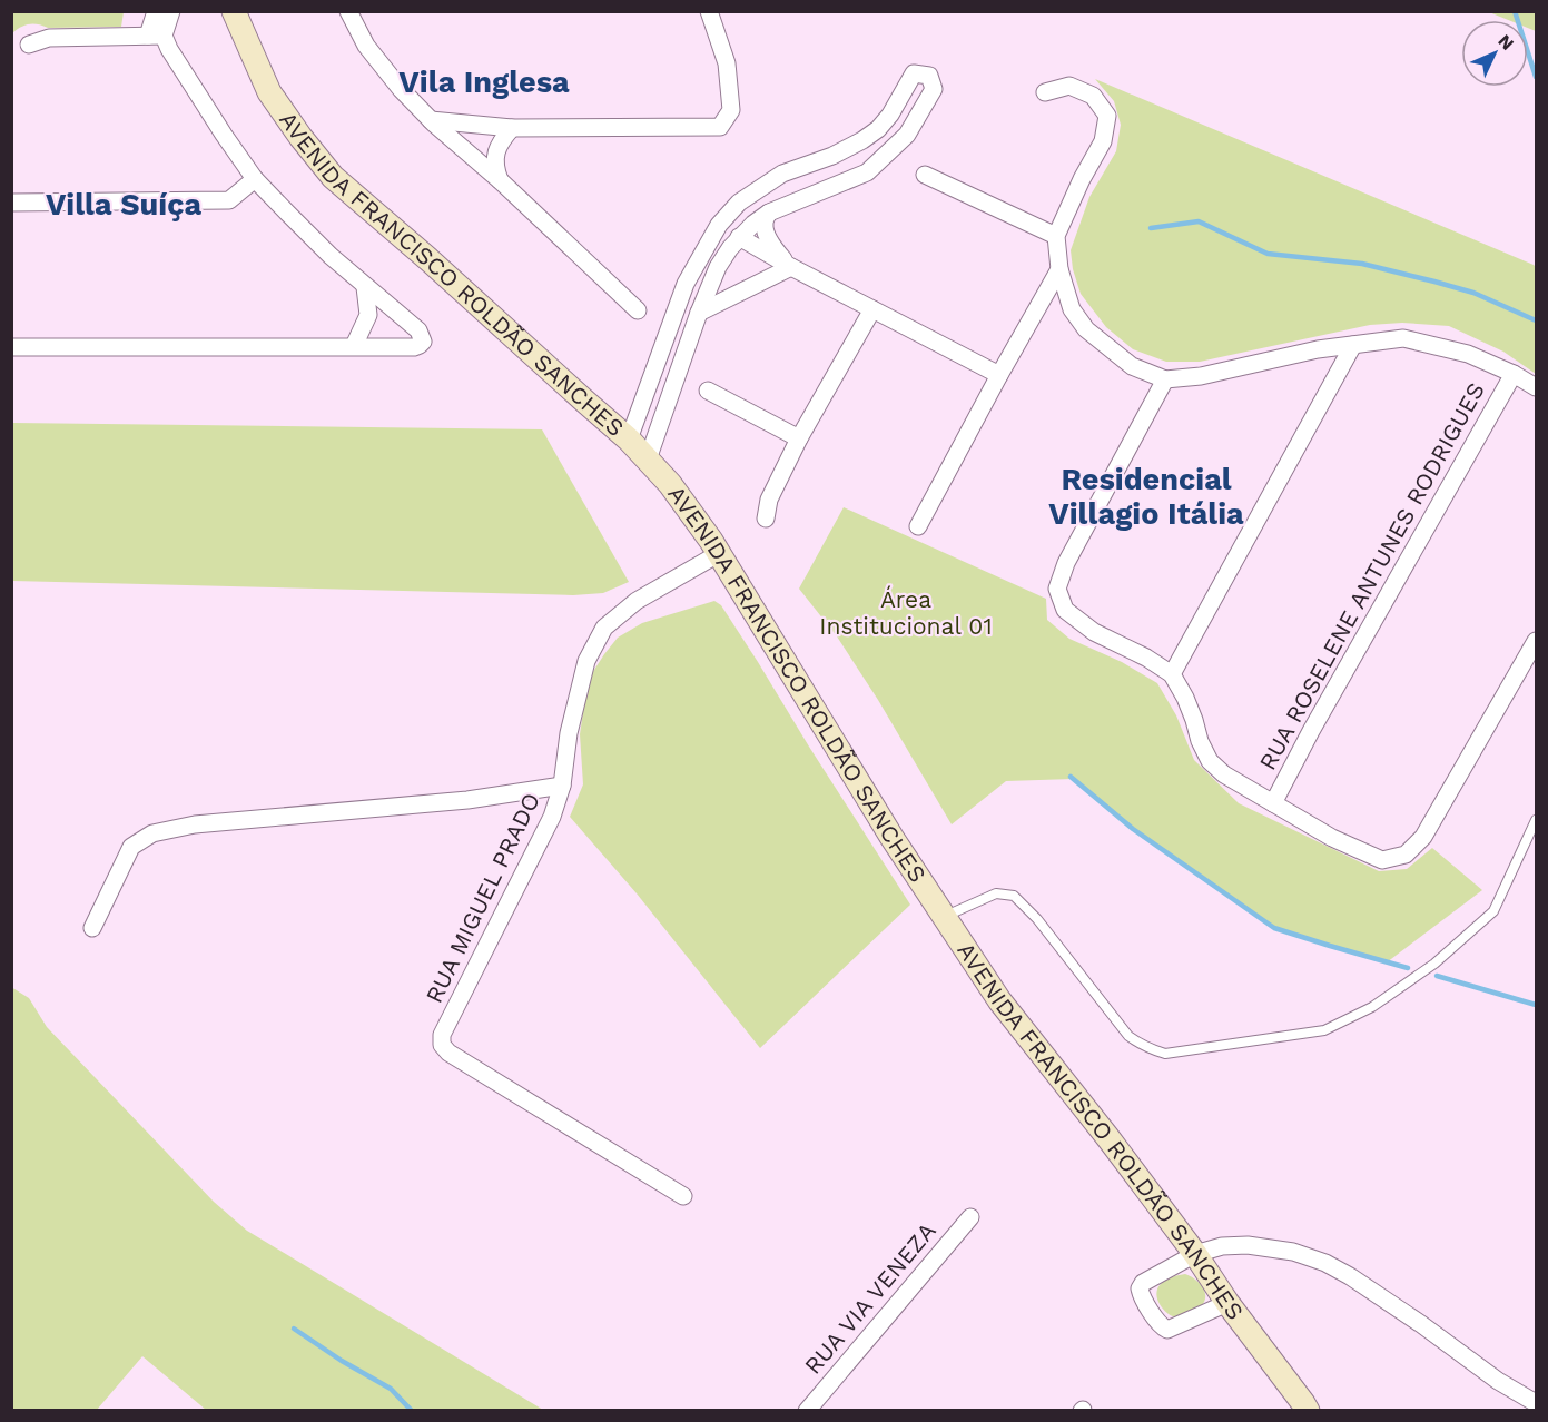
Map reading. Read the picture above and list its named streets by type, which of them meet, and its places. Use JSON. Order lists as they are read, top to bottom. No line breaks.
{"streets":{"street":["AVENIDA FRANCISCO ROLDÃO SANCHES","RUA ROSELENE ANTUNES RODRIGUES","RUA MIGUEL PRADO","RUA VIA VENEZA"]},"crossings":[["AVENIDA FRANCISCO ROLDÃO SANCHES","RUA MIGUEL PRADO"]],"districts":["Vila Inglesa","Villa Suíça","Residencial Villagio Itália"],"parks":["Área Institucional 01"],"north":"top right"}
